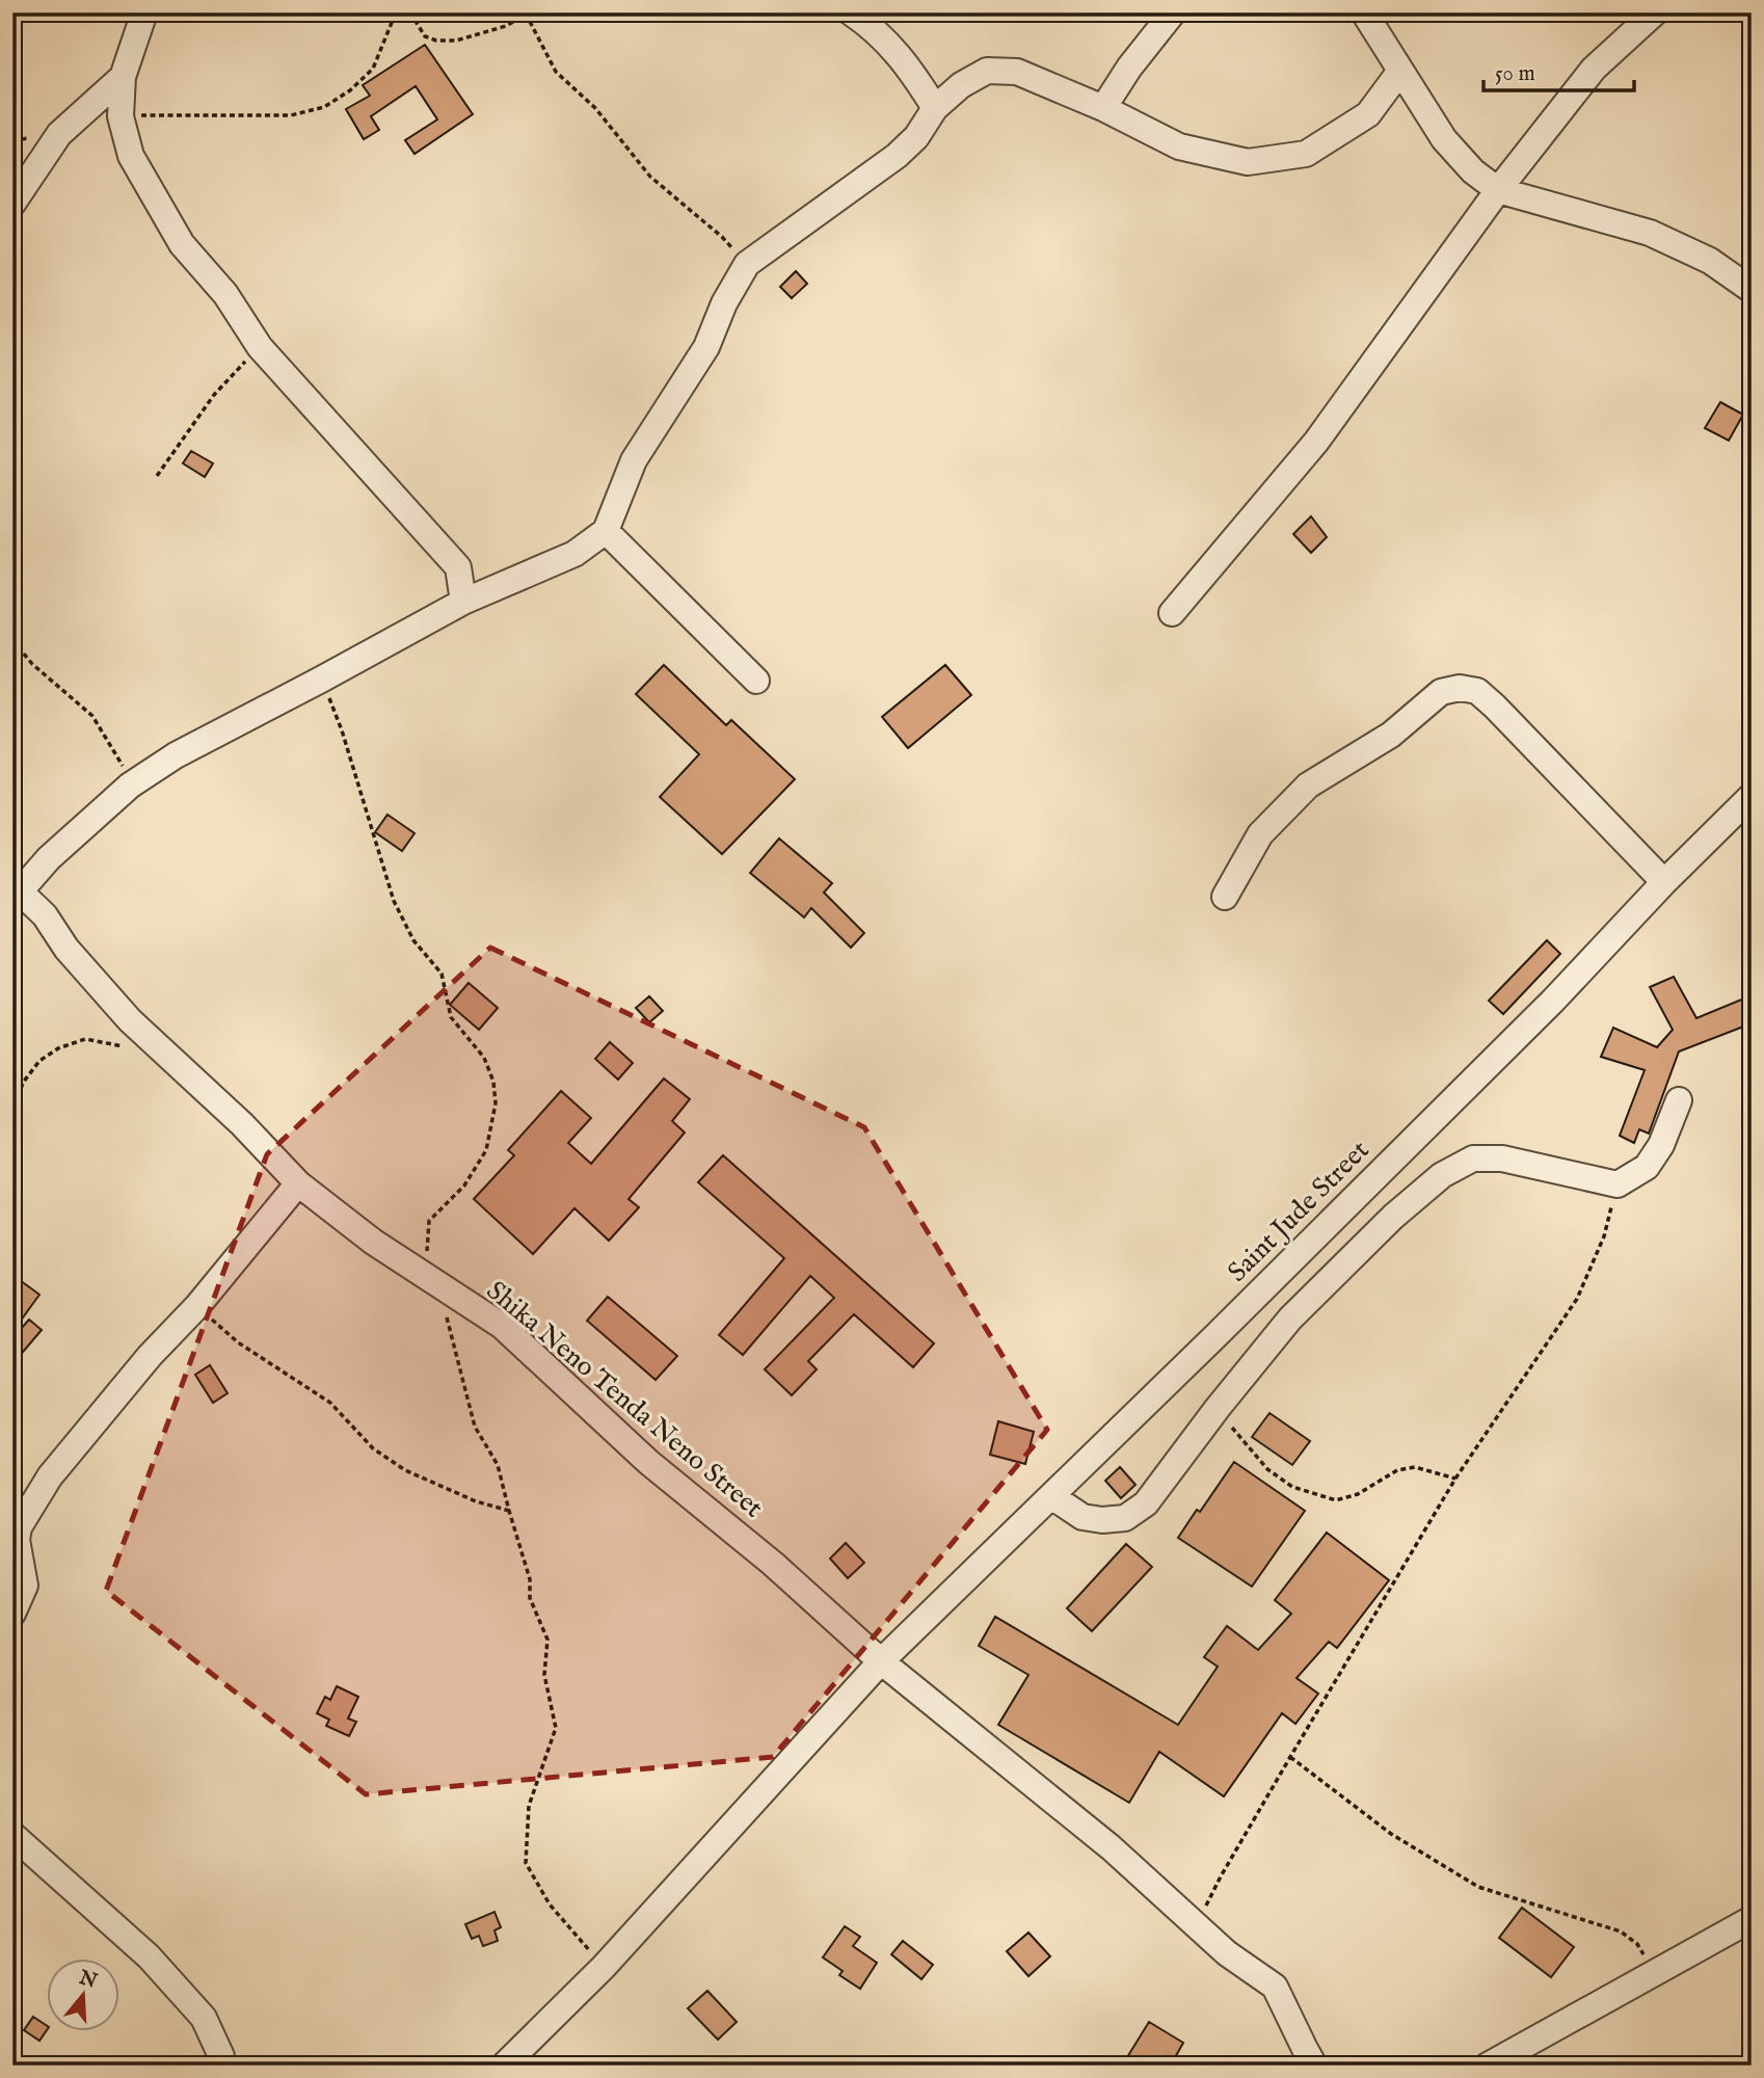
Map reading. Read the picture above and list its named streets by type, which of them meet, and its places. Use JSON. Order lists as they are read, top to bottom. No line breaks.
{"streets":{"street":["Saint Jude Street","Shika Neno Tenda Neno Street"]},"crossings":[["Saint Jude Street","Shika Neno Tenda Neno Street"]],"scale_bar":"50 m","north":"top"}
